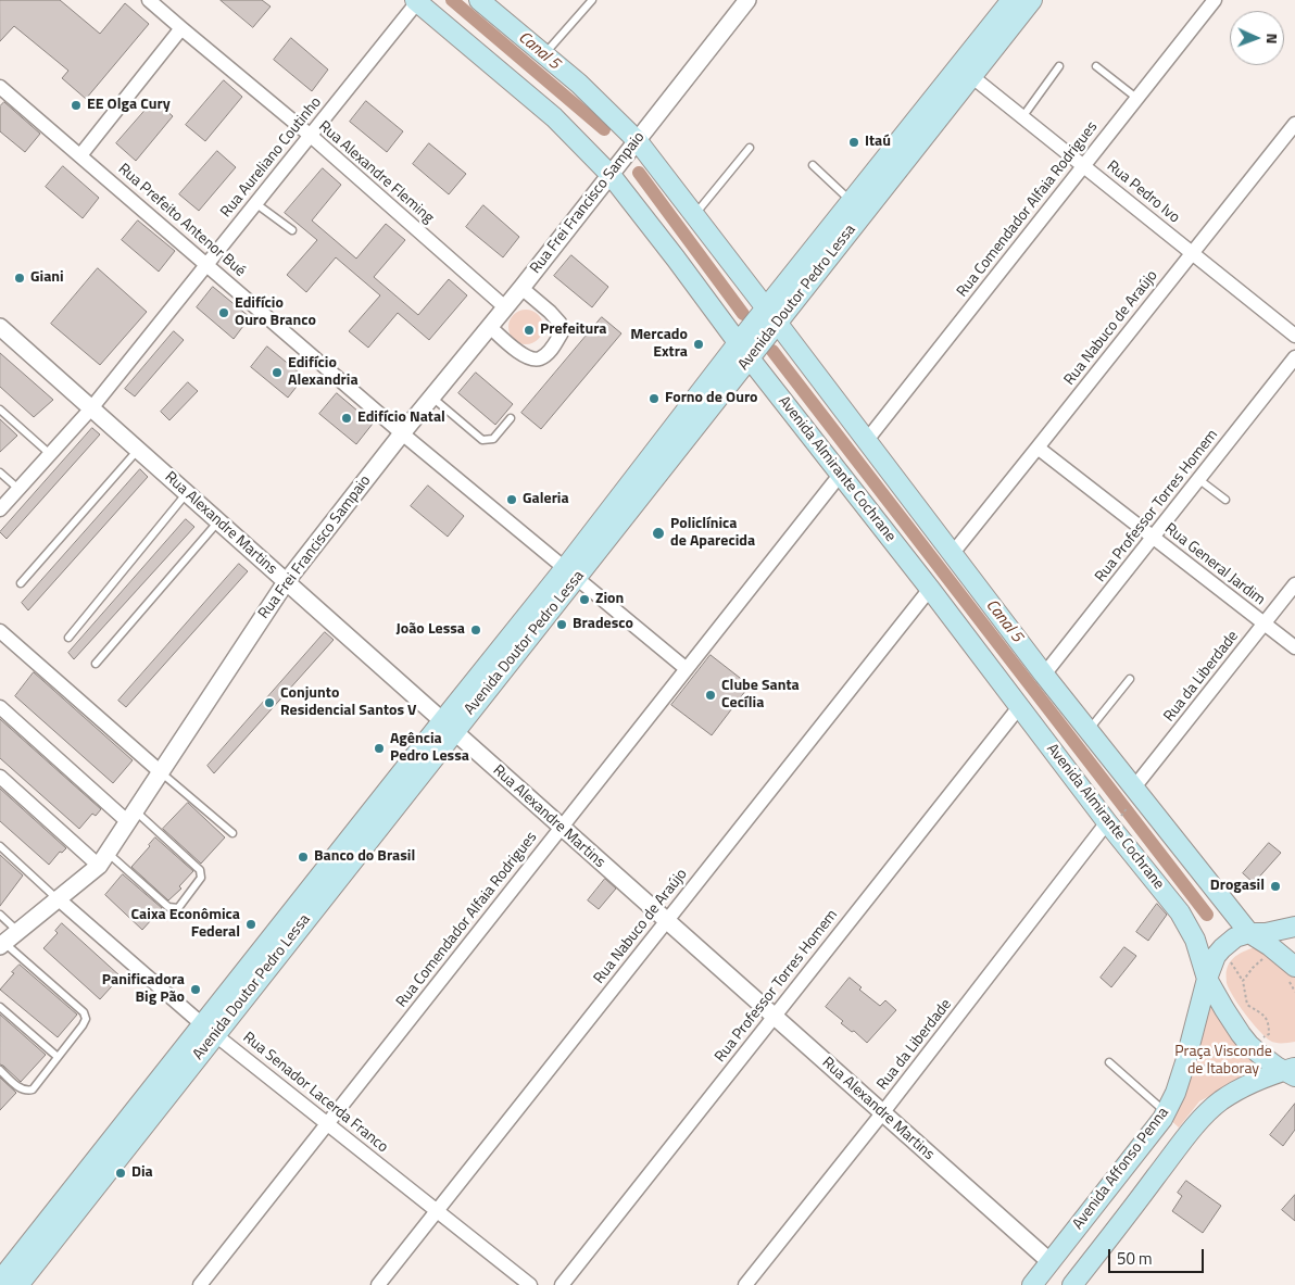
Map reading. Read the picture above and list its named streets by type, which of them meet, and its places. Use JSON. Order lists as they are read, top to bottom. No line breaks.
{"streets":{"main road":["Avenida Doutor Pedro Lessa","Avenida Almirante Cochrane","Avenida Affonso Penna"],"street":["Rua Aureliano Coutinho","Rua Alexandre Fleming","Rua Pedro Ivo","Rua Frei Francisco Sampaio","Rua Comendador Alfaia Rodrigues","Rua Prefeito Antenor Bué","Rua Nabuco de Araújo","Rua Professor Torres Homem","Rua Alexandre Martins","Rua General Jardim","Rua da Liberdade","Rua Senador Lacerda Franco"]},"crossings":[["Rua Aureliano Coutinho","Rua Alexandre Fleming"],["Rua Aureliano Coutinho","Rua Prefeito Antenor Bué"],["Rua Aureliano Coutinho","Avenida Almirante Cochrane"],["Rua Aureliano Coutinho","Rua Alexandre Martins"],["Rua Alexandre Fleming","Rua Frei Francisco Sampaio"],["Rua Pedro Ivo","Rua Comendador Alfaia Rodrigues"],["Rua Pedro Ivo","Avenida Doutor Pedro Lessa"],["Rua Pedro Ivo","Rua Nabuco de Araújo"],["Rua Frei Francisco Sampaio","Rua Prefeito Antenor Bué"],["Rua Frei Francisco Sampaio","Avenida Almirante Cochrane"],["Rua Frei Francisco Sampaio","Rua Alexandre Martins"],["Rua Frei Francisco Sampaio","Rua Senador Lacerda Franco"],["Rua Comendador Alfaia Rodrigues","Rua Prefeito Antenor Bué"],["Rua Comendador Alfaia Rodrigues","Avenida Almirante Cochrane"],["Rua Comendador Alfaia Rodrigues","Rua Alexandre Martins"],["Rua Comendador Alfaia Rodrigues","Rua Senador Lacerda Franco"],["Rua Prefeito Antenor Bué","Avenida Doutor Pedro Lessa"],["Avenida Doutor Pedro Lessa","Avenida Almirante Cochrane"],["Avenida Doutor Pedro Lessa","Rua Alexandre Martins"],["Avenida Doutor Pedro Lessa","Rua Senador Lacerda Franco"],["Rua Nabuco de Araújo","Avenida Almirante Cochrane"],["Rua Nabuco de Araújo","Rua Alexandre Martins"],["Rua Nabuco de Araújo","Rua General Jardim"],["Rua Nabuco de Araújo","Rua Senador Lacerda Franco"],["Avenida Almirante Cochrane","Rua Professor Torres Homem"],["Avenida Almirante Cochrane","Rua da Liberdade"],["Avenida Almirante Cochrane","Avenida Affonso Penna"],["Rua Professor Torres Homem","Rua Alexandre Martins"],["Rua Professor Torres Homem","Rua General Jardim"],["Rua Alexandre Martins","Rua da Liberdade"],["Rua Alexandre Martins","Avenida Affonso Penna"],["Rua General Jardim","Rua da Liberdade"]],"water":["Canal 5"],"parks":["Praça Visconde de Itaboray"],"places":["EE Olga Cury","Itaú","Giani","Edifício Ouro Branco","Prefeitura","Mercado Extra","Edifício Alexandria","Forno de Ouro","Edifício Natal","Galeria","Policlínica de Aparecida","Zion","Bradesco","João Lessa","Clube Santa Cecília","Conjunto Residencial Santos V","Agência Pedro Lessa","Banco do Brasil","Drogasil","Caixa Econômica Federal","Panificadora Big Pão","Dia"],"scale_bar":"50 m","north":"right"}
